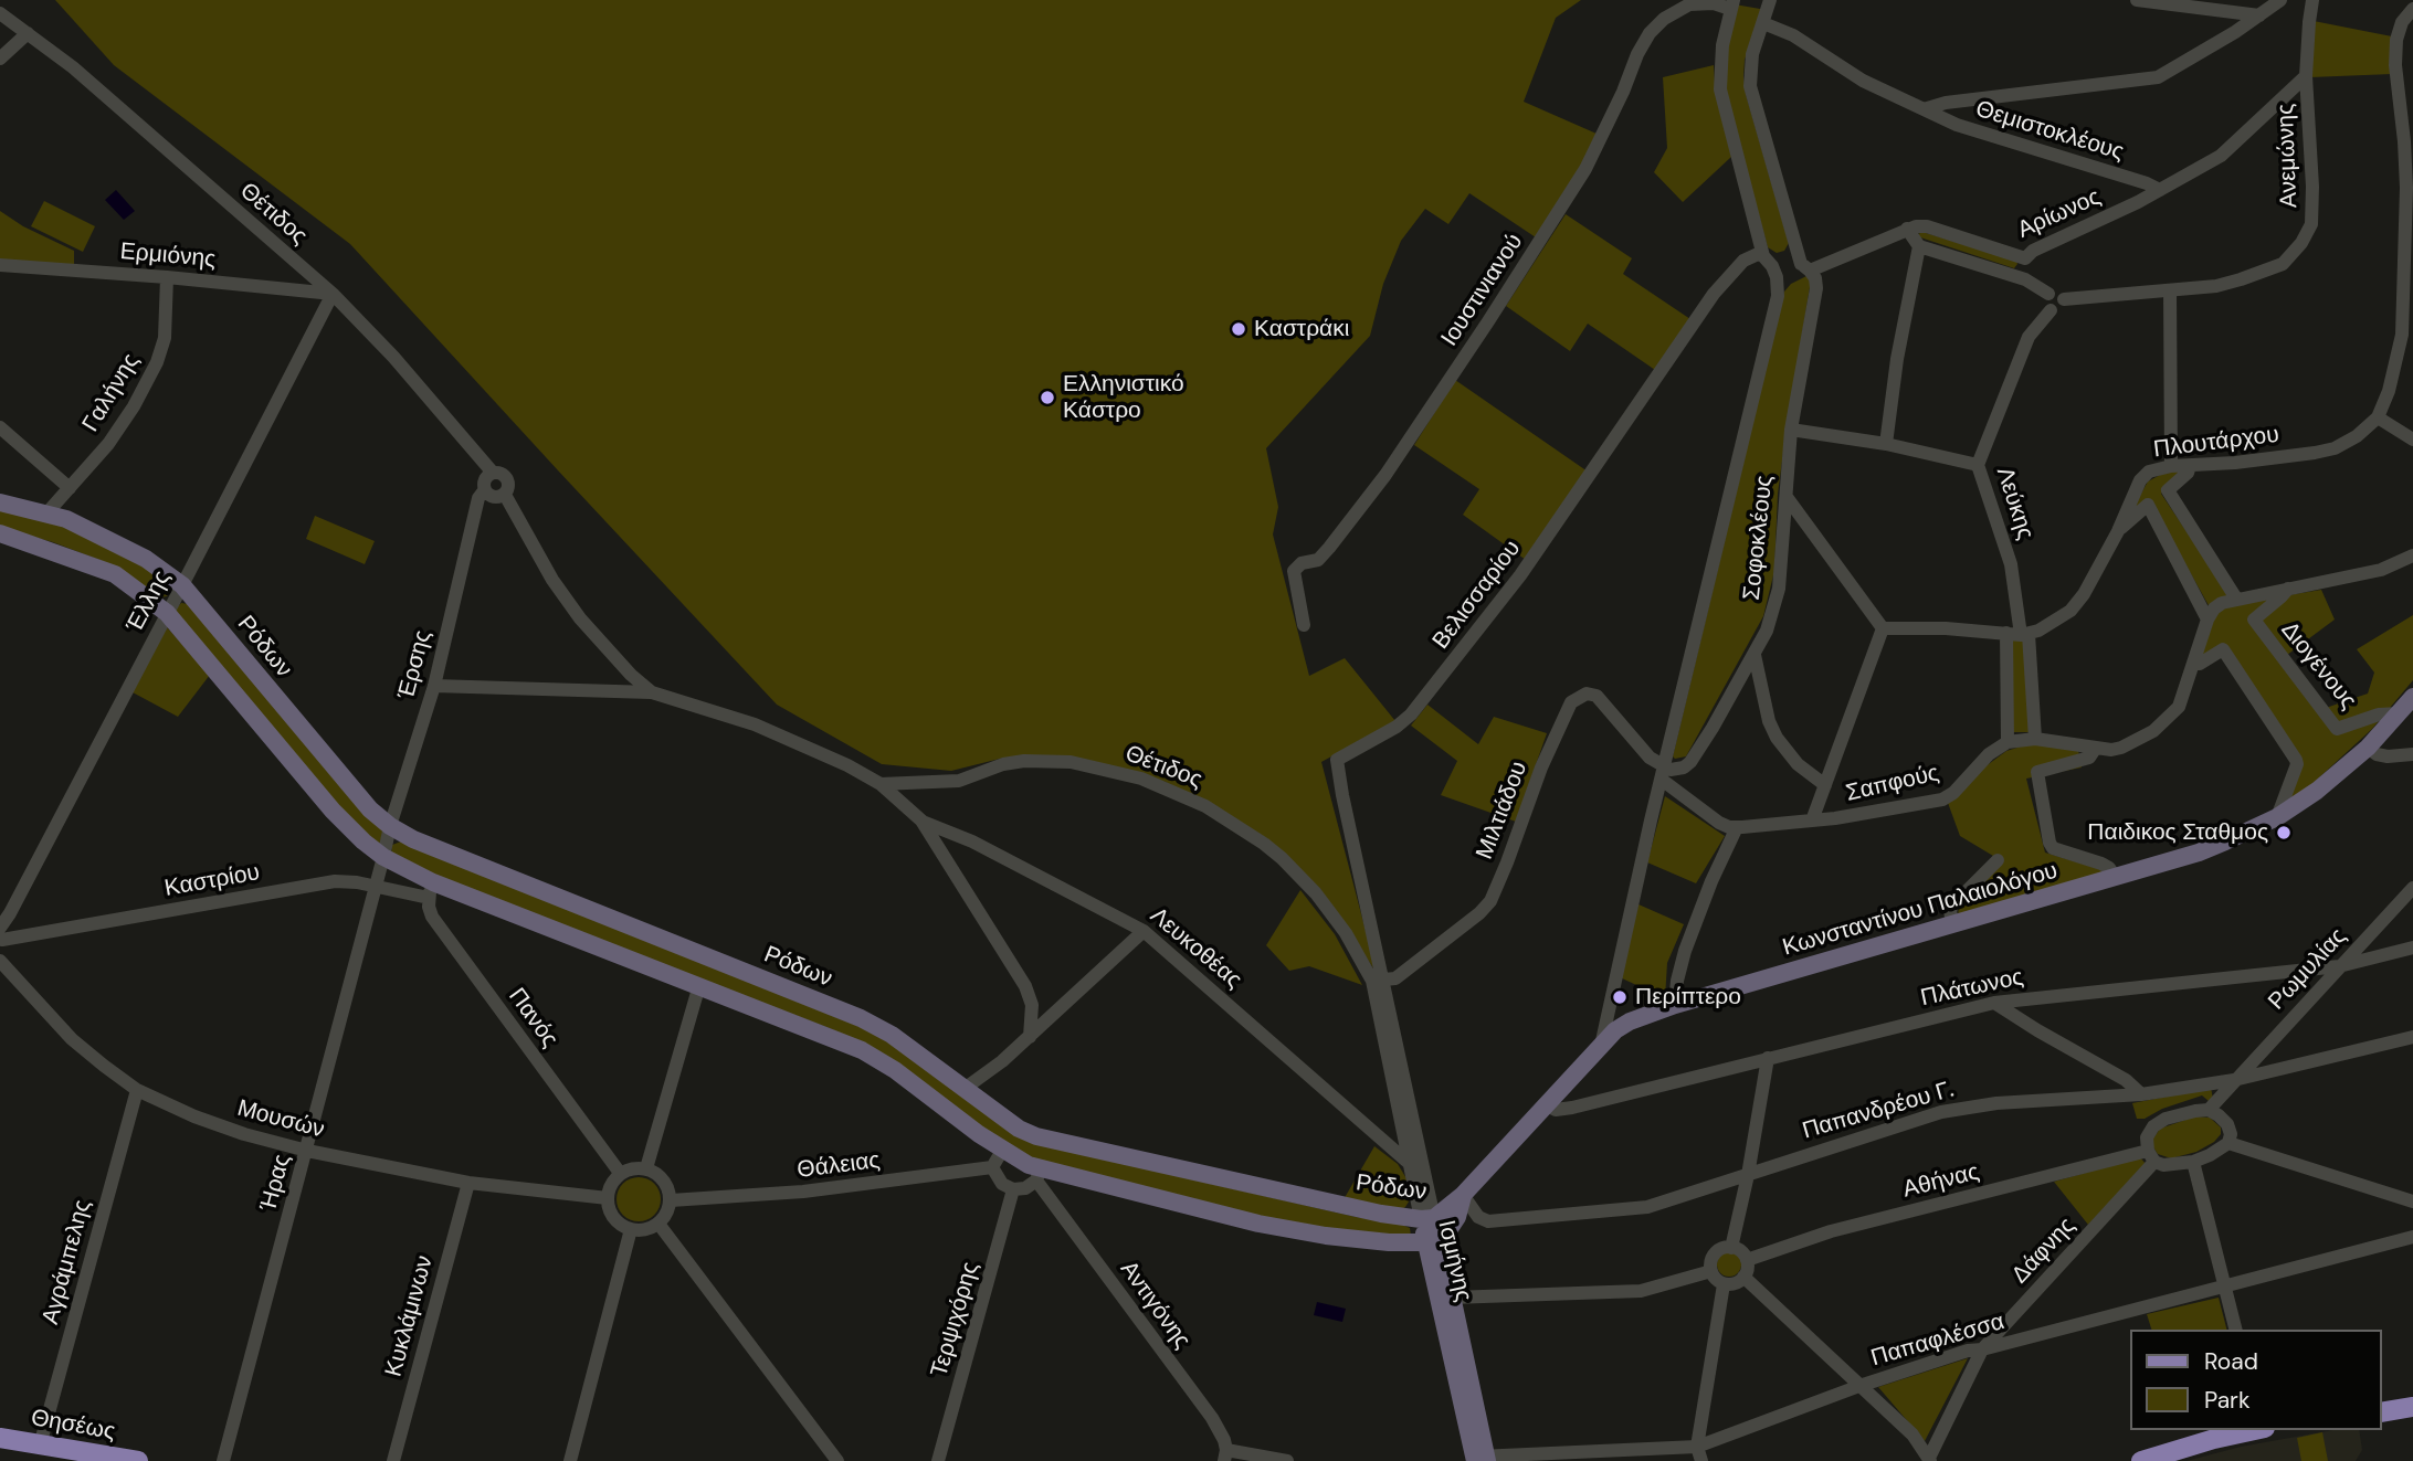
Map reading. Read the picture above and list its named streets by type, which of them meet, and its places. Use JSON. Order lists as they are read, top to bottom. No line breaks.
{"streets":{"main road":["Θησέως"],"street":["Θεμιστοκλέους","Ανεμώνης","Θέτιδος","Αρίωνος","Ερμιόνης","Ιουστινιανού","Γαλήνης","Πλουτάρχου","Λεύκης","Σοφοκλέους","Βελισσαρίου","Έλλης","Ρόδων","Έρσης","Διογένους","Σαπφούς","Μιλτιάδου","Καστρίου","Κωνσταντίνου Παλαιολόγου","Λευκοθέας","Ρωμυλίας","Πλάτωνος","Πανός","Παπανδρέου Γ.","Μουσών","Θάλειας","Αθήνας","Ήρας","Δάφνης","Ισμήνης","Αγράμπελης","Αντιγόνης","Κυκλάμινων","Τερψιχόρης","Παπαφλέσσα"]},"crossings":[["Θεμιστοκλέους","Αρίωνος"],["Θεμιστοκλέους","Σοφοκλέους"],["Ανεμώνης","Λεύκης"],["Θέτιδος","Ερμιόνης"],["Θέτιδος","Βελισσαρίου"],["Θέτιδος","Έλλης"],["Θέτιδος","Έρσης"],["Θέτιδος","Μιλτιάδου"],["Θέτιδος","Ισμήνης"],["Ερμιόνης","Γαλήνης"],["Ερμιόνης","Έλλης"],["Γαλήνης","Ρόδων"],["Πλουτάρχου","Λεύκης"],["Λεύκης","Σαπφούς"],["Σοφοκλέους","Μιλτιάδου"],["Σοφοκλέους","Κωνσταντίνου Παλαιολόγου"],["Βελισσαρίου","Μιλτιάδου"],["Βελισσαρίου","Ισμήνης"],["Έλλης","Ρόδων"],["Έλλης","Καστρίου"],["Ρόδων","Έρσης"],["Ρόδων","Κωνσταντίνου Παλαιολόγου"],["Ρόδων","Παπανδρέου Γ."],["Ρόδων","Ήρας"],["Ρόδων","Ισμήνης"],["Έρσης","Ήρας"],["Διογένους","Κωνσταντίνου Παλαιολόγου"],["Μιλτιάδου","Ισμήνης"],["Καστρίου","Πανός"],["Καστρίου","Ήρας"],["Κωνσταντίνου Παλαιολόγου","Πλάτωνος"],["Κωνσταντίνου Παλαιολόγου","Παπανδρέου Γ."],["Λευκοθέας","Ισμήνης"],["Ρωμυλίας","Πλάτωνος"],["Ρωμυλίας","Παπανδρέου Γ."],["Ρωμυλίας","Αθήνας"],["Ρωμυλίας","Δάφνης"],["Πανός","Μουσών"],["Πανός","Θάλειας"],["Μουσών","Θάλειας"],["Μουσών","Ήρας"],["Μουσών","Αγράμπελης"],["Μουσών","Κυκλάμινων"],["Αθήνας","Δάφνης"],["Δάφνης","Παπαφλέσσα"],["Ισμήνης","Παπαφλέσσα"],["Αγράμπελης","Θησέως"]],"places":["Καστράκι","Ελληνιστικό Κάστρο","Παιδικος Σταθμος","Περίπτερο"],"legend":["Road","Park"]}
